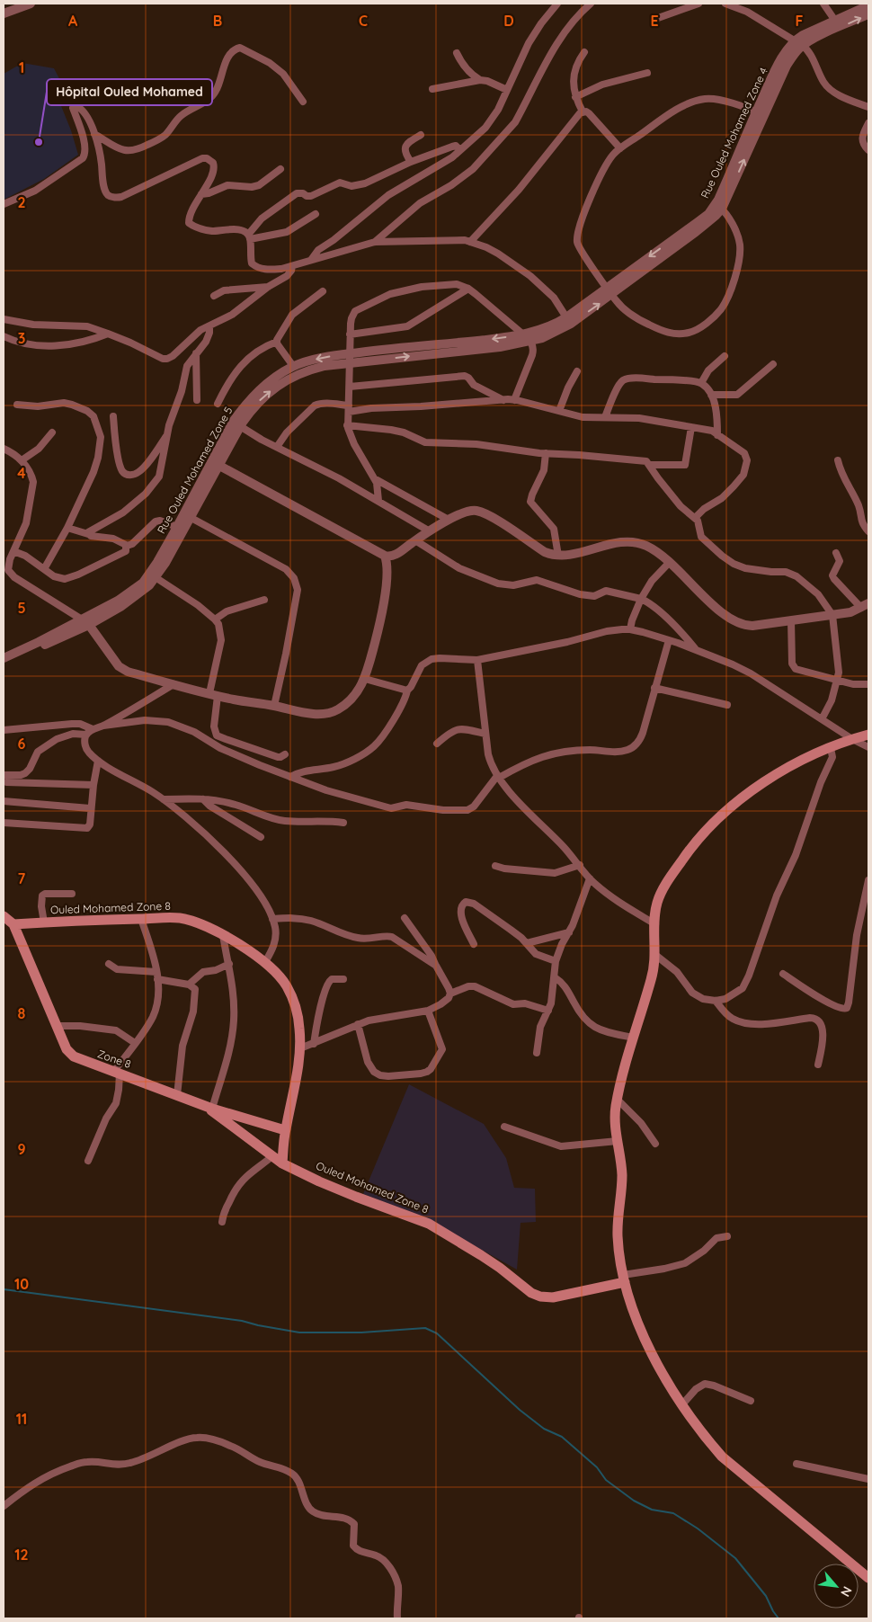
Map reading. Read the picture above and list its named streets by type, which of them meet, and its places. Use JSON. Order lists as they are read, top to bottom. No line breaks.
{"streets":{"main road":["Ouled Mohamed Zone 8","Zone 8"],"street":["Rue Ouled Mohamed Zone 4","Rue Ouled Mohamed Zone 5"]},"crossings":[["Rue Ouled Mohamed Zone 4","Rue Ouled Mohamed Zone 5"],["Ouled Mohamed Zone 8","Zone 8"]],"places":["Hôpital Ouled Mohamed"],"north":"bottom right","grid":{"columns":["A","B","C","D","E","F"],"rows":["1","2","3","4","5","6","7","8","9","10","11","12"]}}
